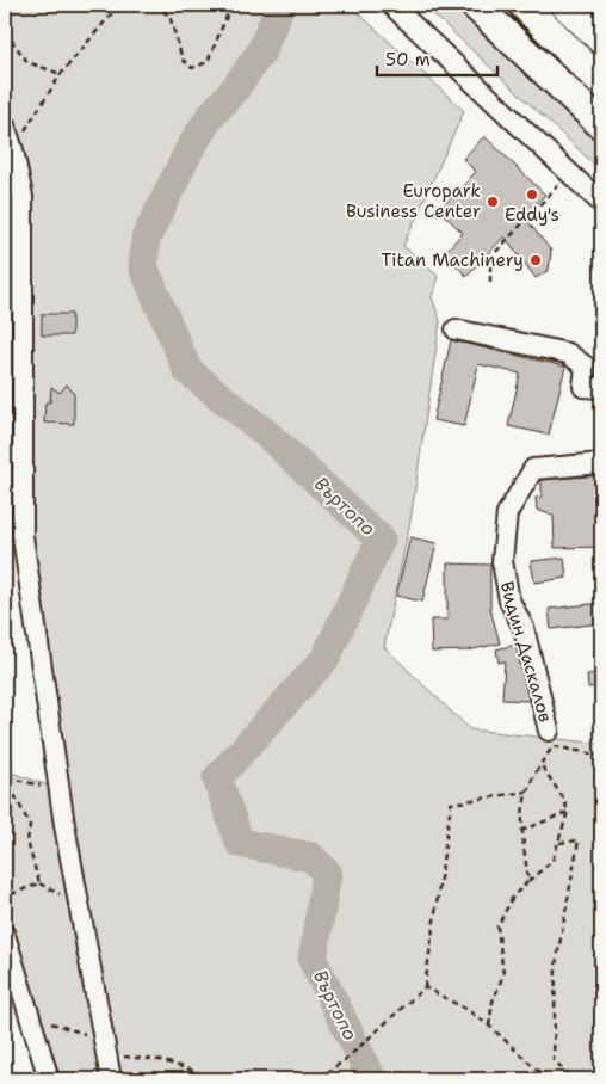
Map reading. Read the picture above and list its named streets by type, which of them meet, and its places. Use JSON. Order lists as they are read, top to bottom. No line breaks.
{"streets":{"street":["Видин Даскалов"]},"water":["Въртопо"],"places":["Eddy's","Europark Business Center","Titan Machinery"],"scale_bar":"50 m"}
